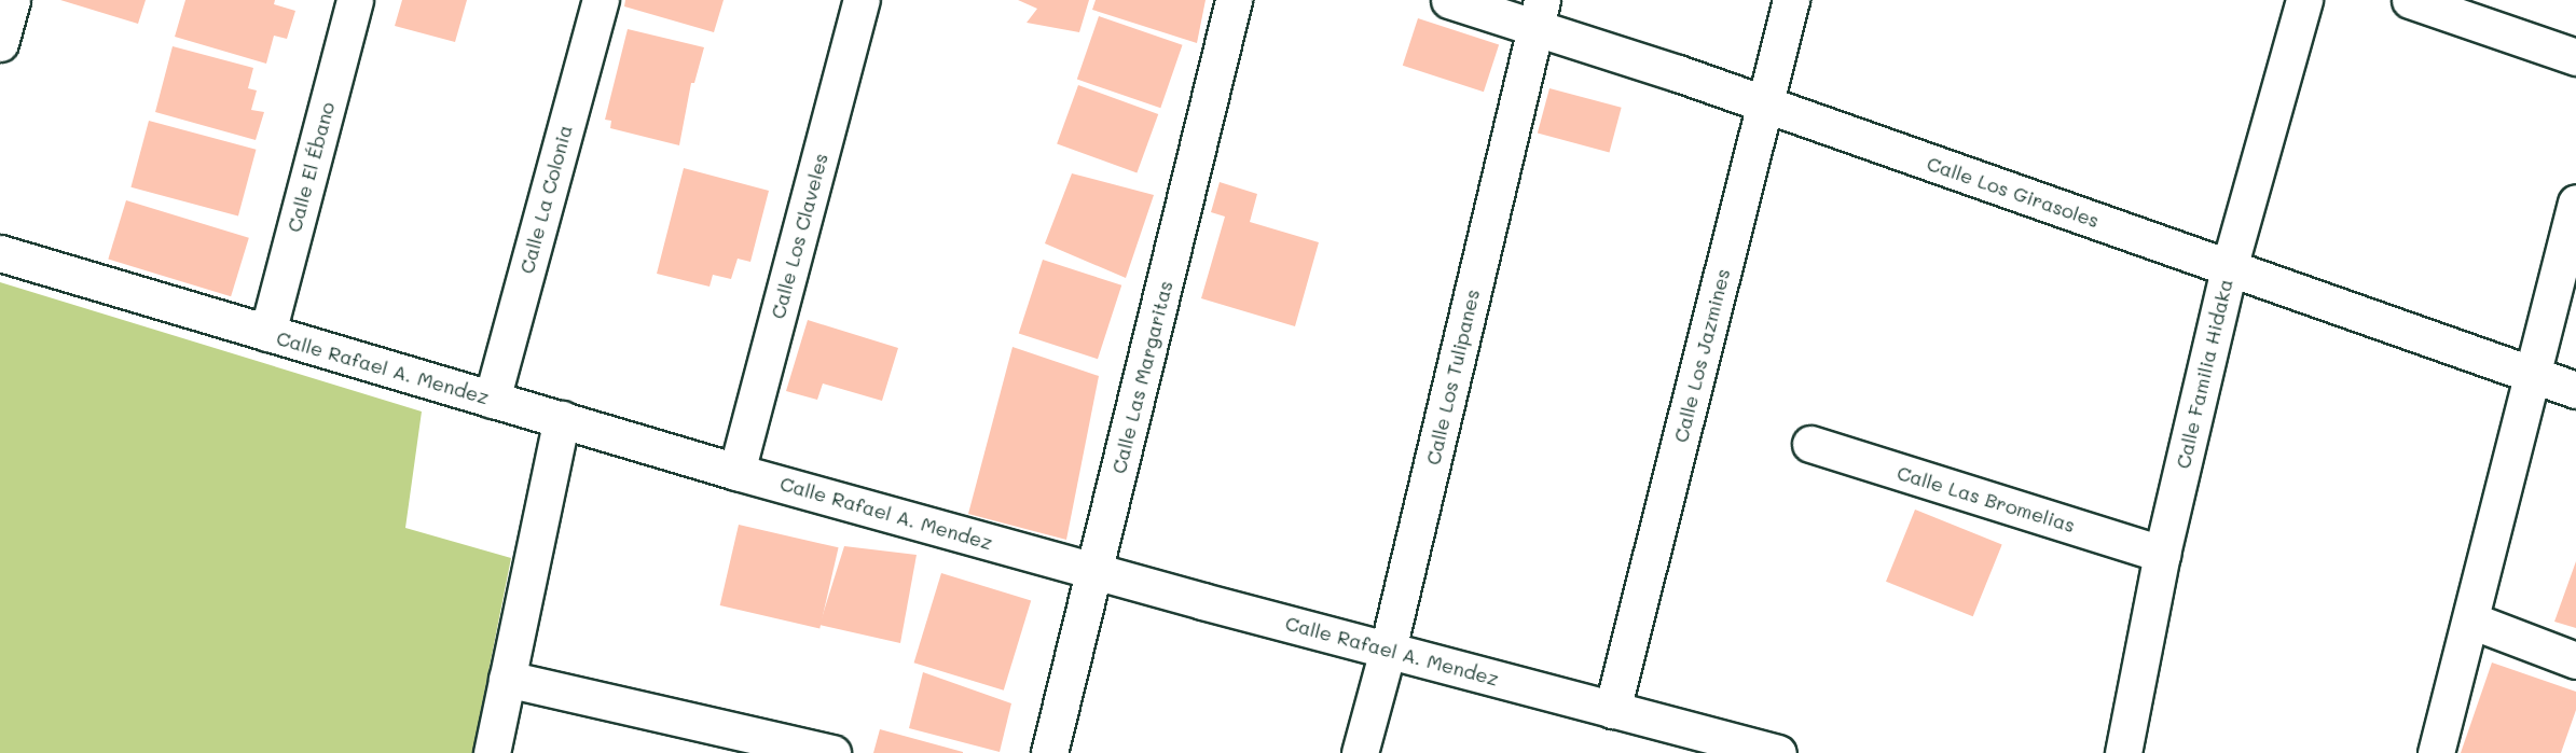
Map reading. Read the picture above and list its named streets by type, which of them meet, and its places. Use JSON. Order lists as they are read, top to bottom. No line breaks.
{"streets":{"street":["Calle El Ébano","Calle Los Girasoles","Calle La Colonia","Calle Los Claveles","Calle Los Jazmines","Calle Rafael A. Mendez","Calle Familia Hidaka","Calle Las Margaritas","Calle Los Tulipanes","Calle Las Bromelias"]},"crossings":[["Calle El Ébano","Calle Rafael A. Mendez"],["Calle Los Girasoles","Calle Los Jazmines"],["Calle Los Girasoles","Calle Familia Hidaka"],["Calle Los Girasoles","Calle Los Tulipanes"],["Calle La Colonia","Calle Rafael A. Mendez"],["Calle Los Claveles","Calle Rafael A. Mendez"],["Calle Los Jazmines","Calle Rafael A. Mendez"],["Calle Rafael A. Mendez","Calle Las Margaritas"],["Calle Rafael A. Mendez","Calle Los Tulipanes"],["Calle Familia Hidaka","Calle Las Bromelias"]]}
